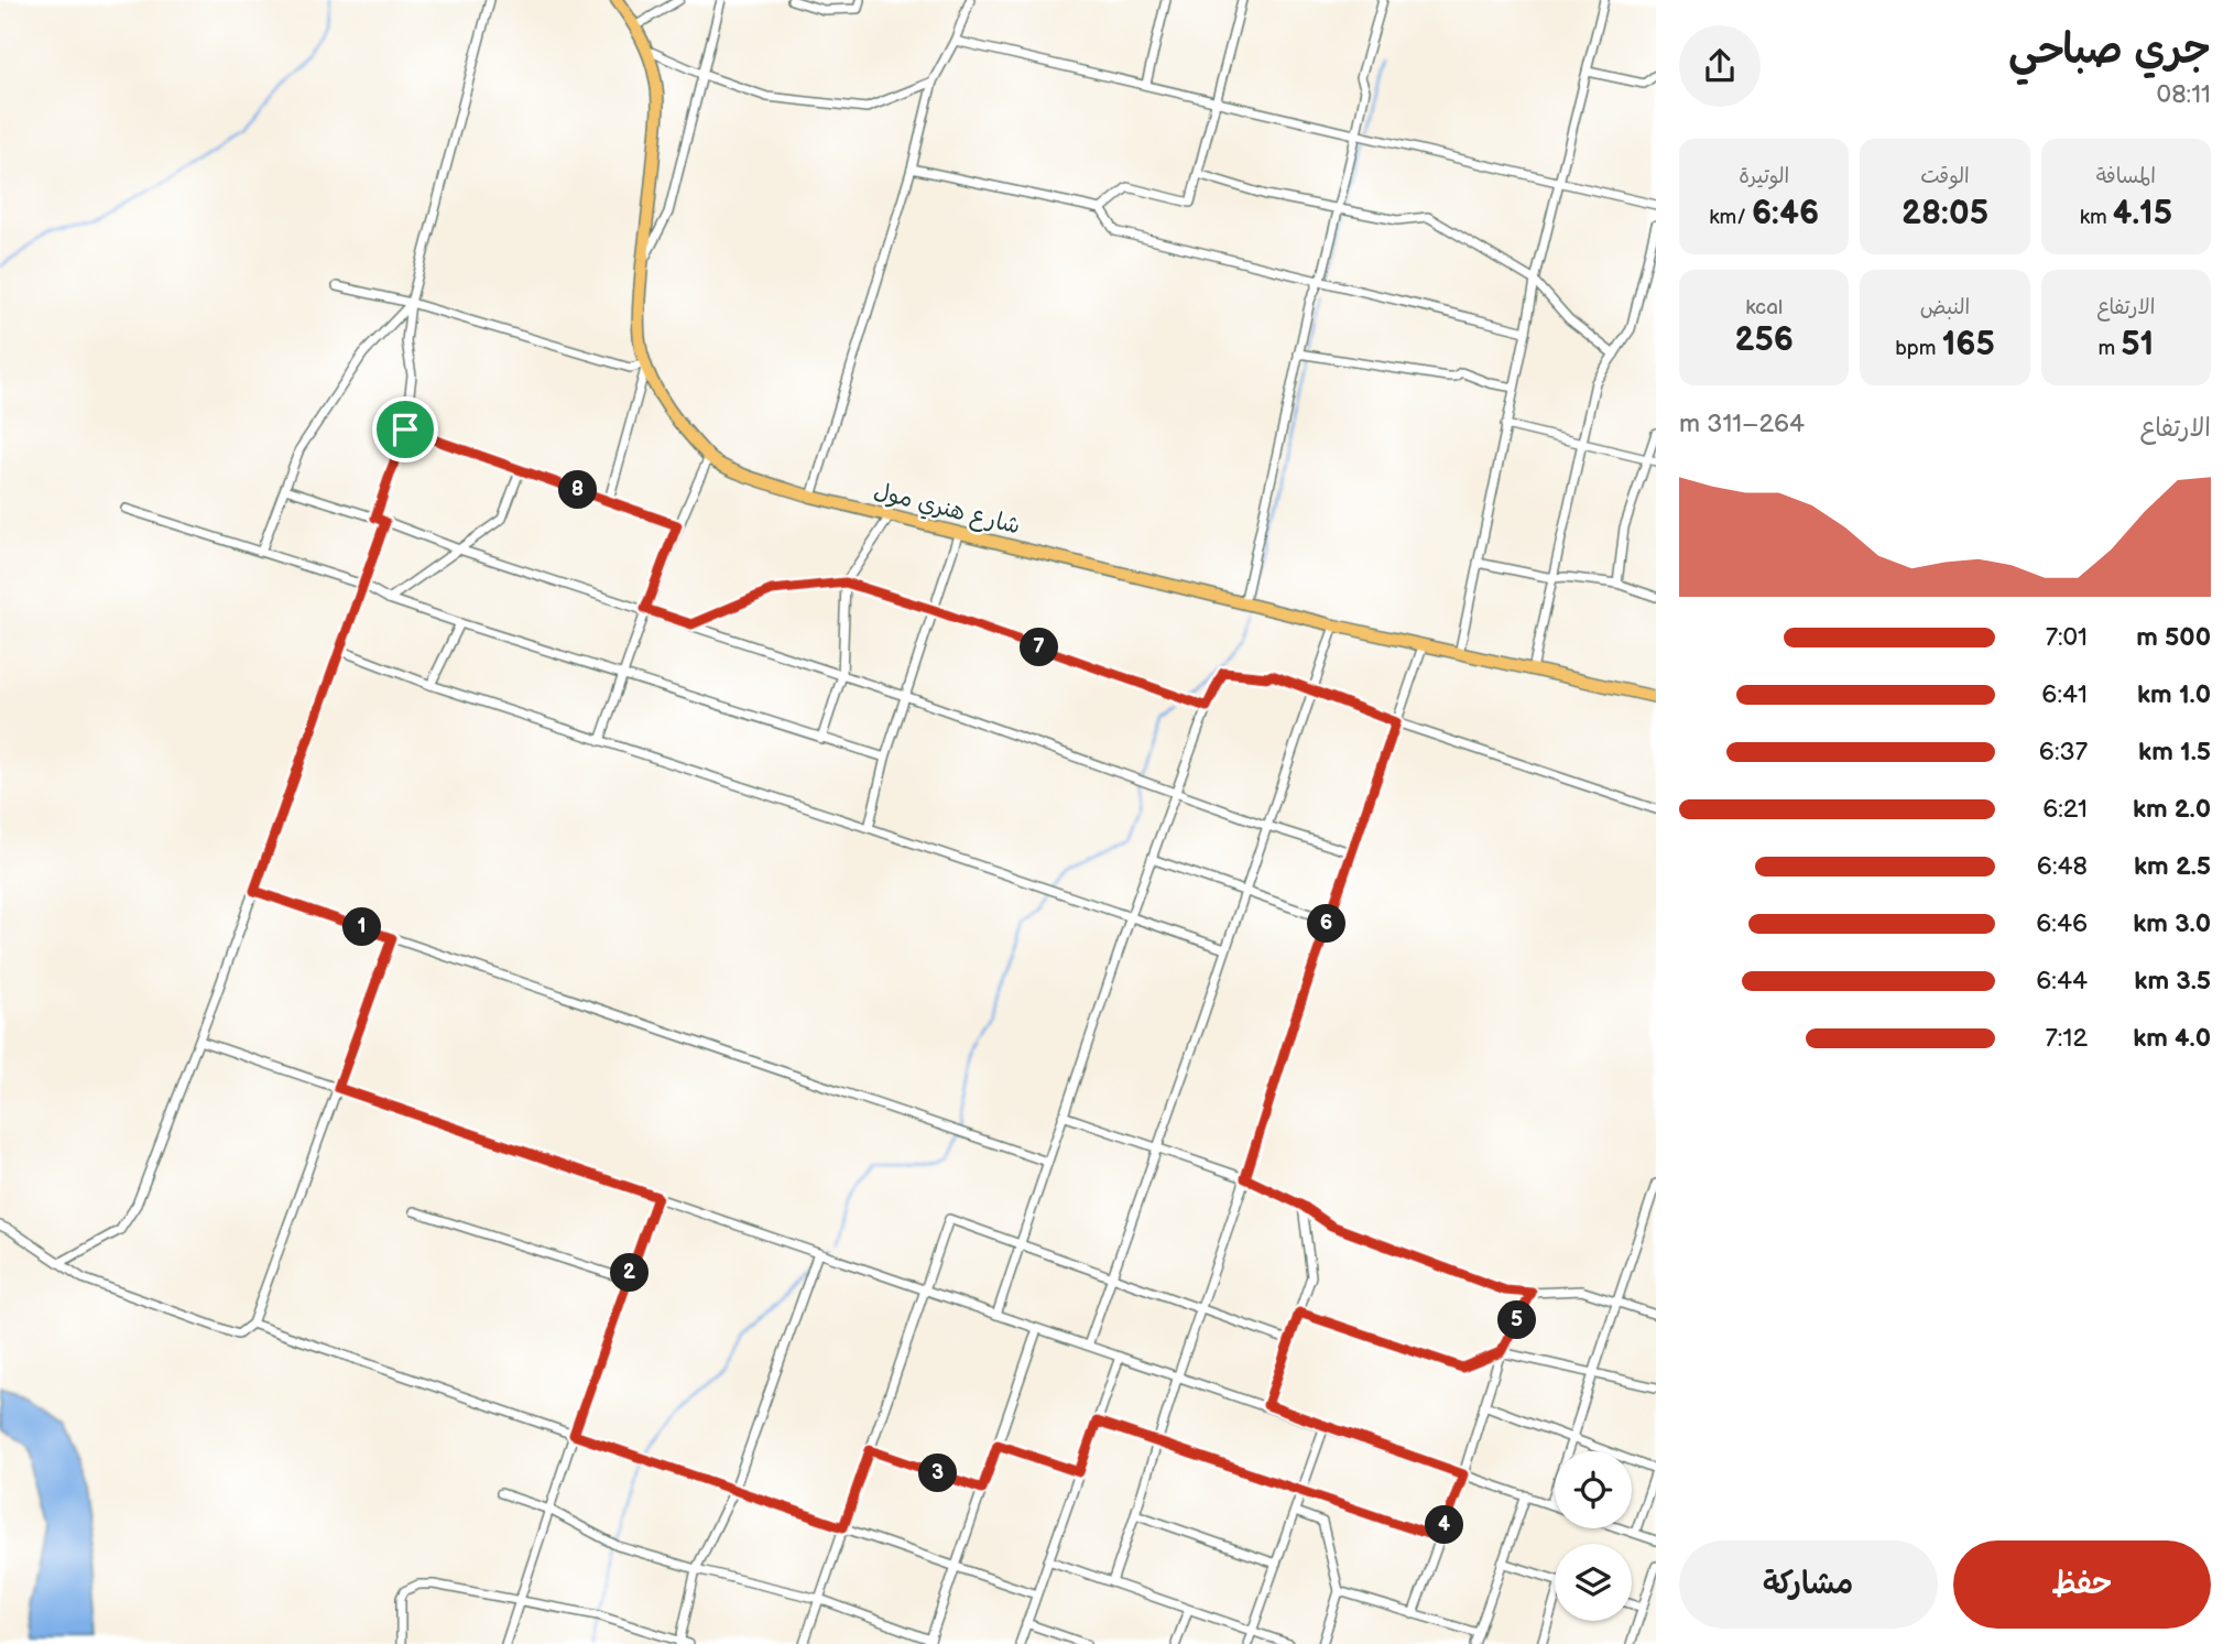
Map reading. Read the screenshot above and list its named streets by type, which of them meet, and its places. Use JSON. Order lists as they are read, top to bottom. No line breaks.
{"streets":{"highway":["شارع هنري مول"]},"page":{"heading":["جري صباحي","08:11"],"stats":[["المسافة","4.15 km"],["الوقت","28:05"],["الوتيرة","6:46 /km"],["الارتفاع","51 m"],["النبض","165 bpm"],["kcal","256"]],"chart":["الارتفاع","264–311 m"],"pins":["8","7","6","1","2","5","3","4"],"list":[{"name":"500 m","note":"7:01"},{"name":"1.0 km","note":"6:41"},{"name":"1.5 km","note":"6:37"},{"name":"2.0 km","note":"6:21"},{"name":"2.5 km","note":"6:48"},{"name":"3.0 km","note":"6:46"},{"name":"3.5 km","note":"6:44"},{"name":"4.0 km","note":"7:12"}],"buttons":["حفظ","مشاركة"]}}
